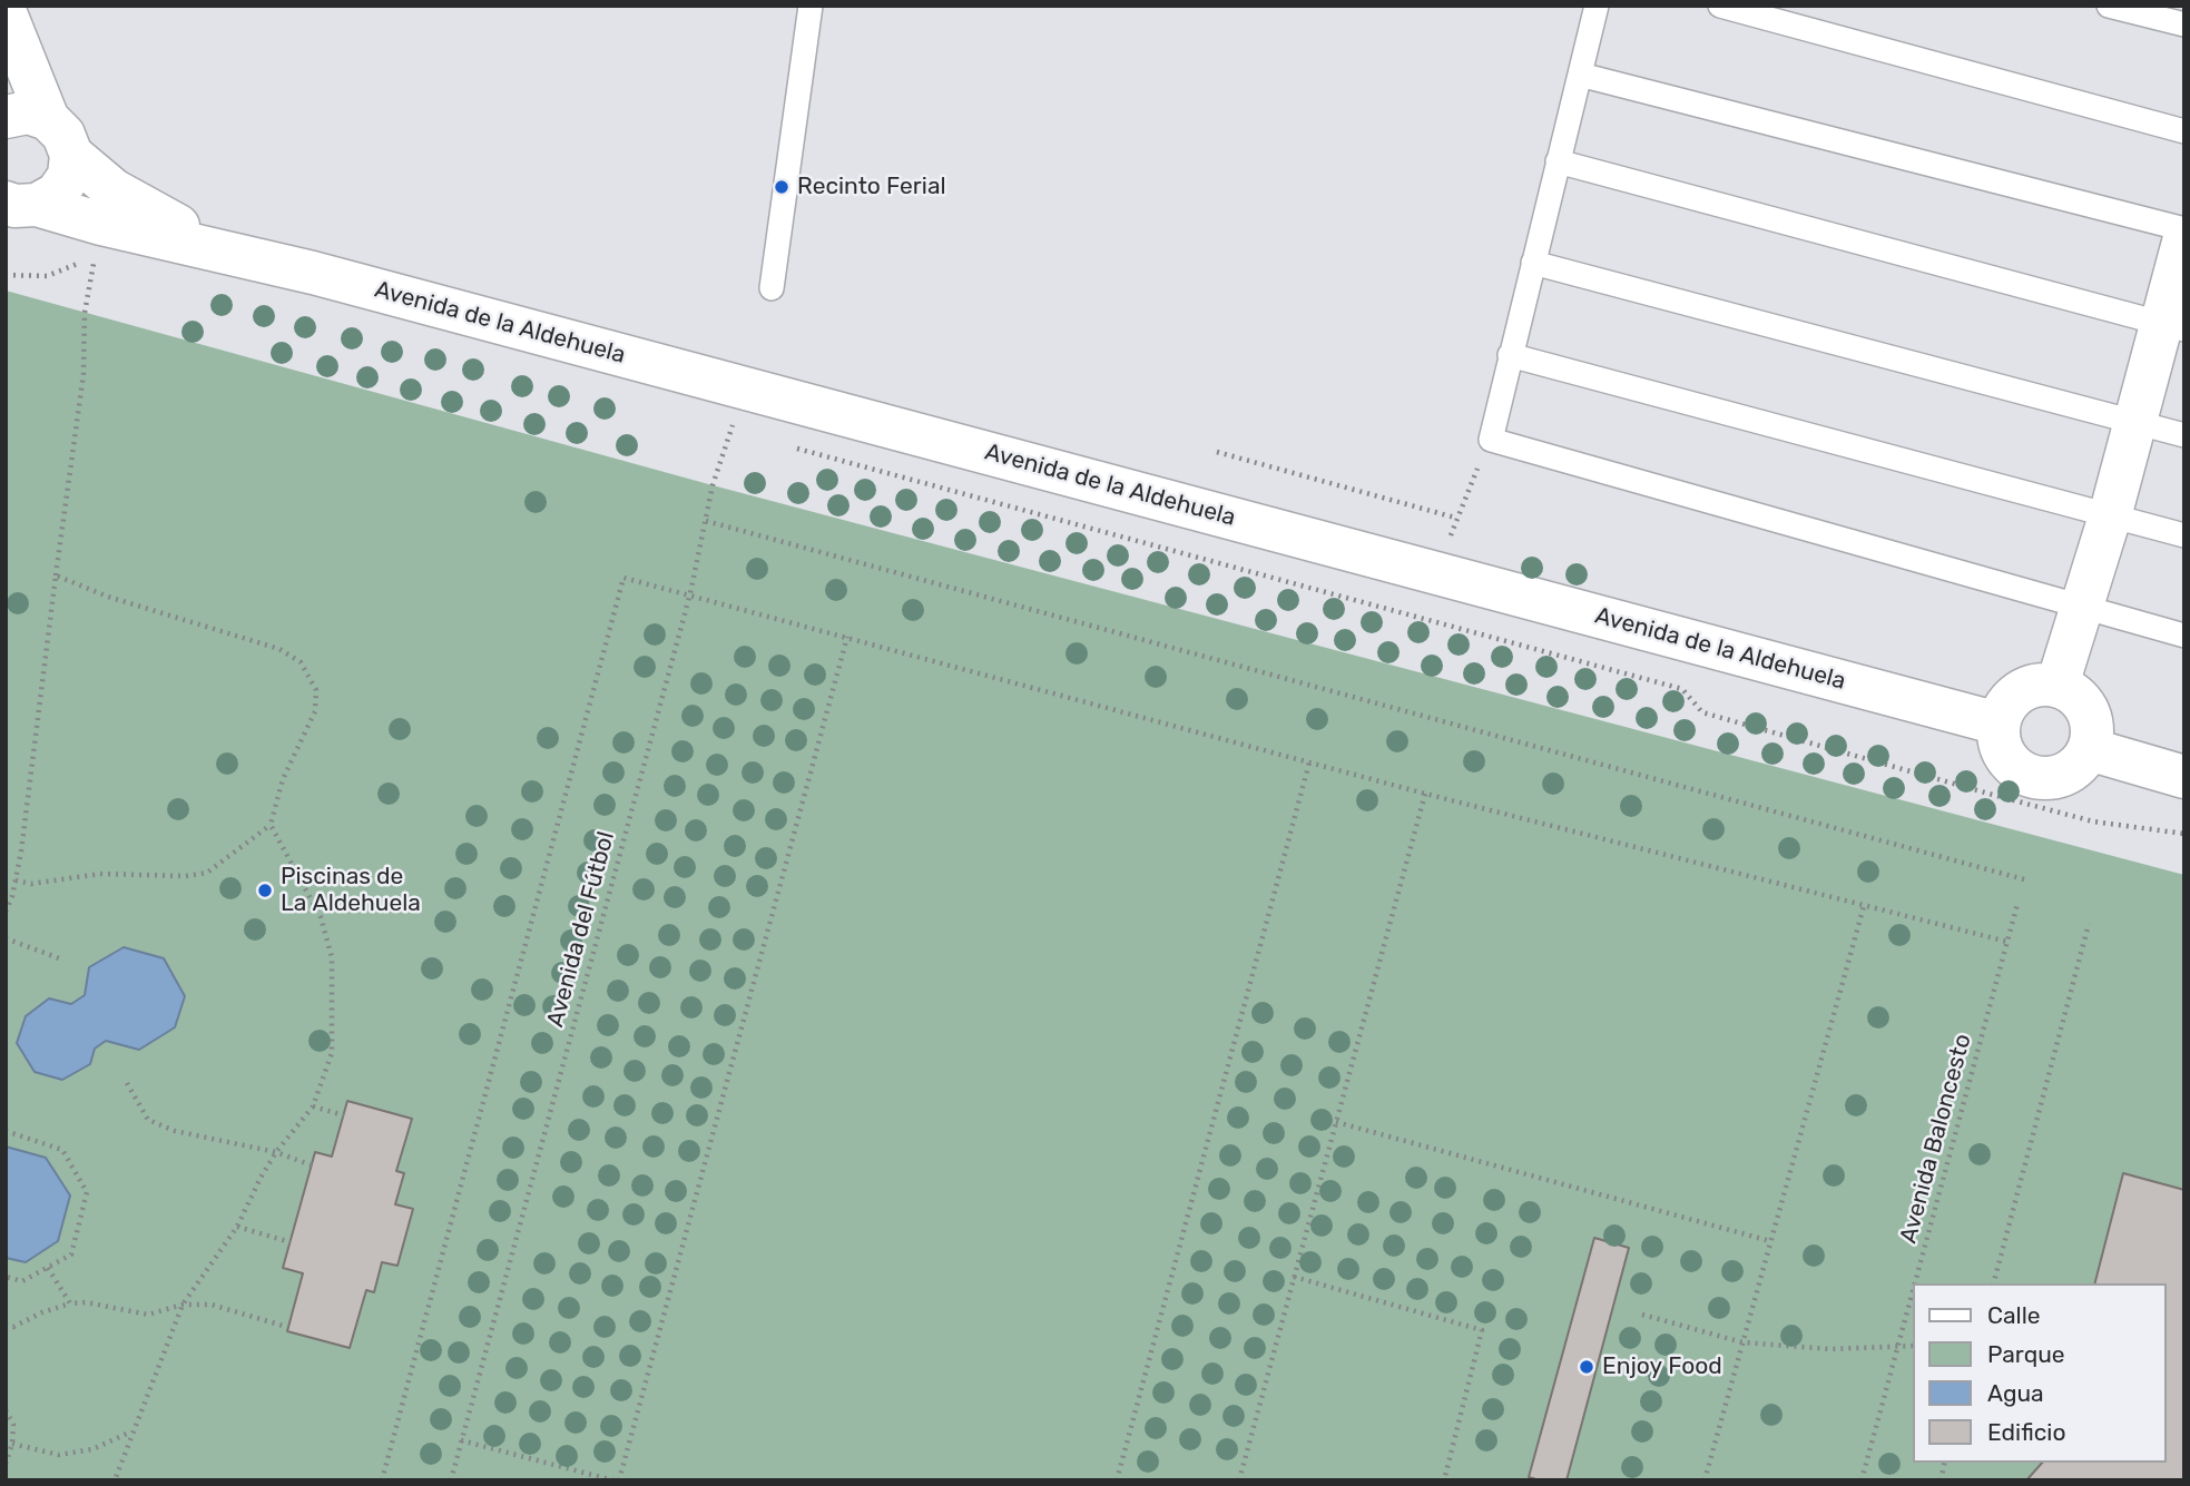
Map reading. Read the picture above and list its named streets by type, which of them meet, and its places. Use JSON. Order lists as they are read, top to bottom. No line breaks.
{"streets":{"street":["Avenida de la Aldehuela"],"path":["Avenida del Fútbol","Avenida Baloncesto"]},"crossings":[["Avenida de la Aldehuela","Avenida del Fútbol"]],"places":["Recinto Ferial","Piscinas de La Aldehuela","Enjoy Food"],"legend":["Calle","Parque","Agua","Edificio"]}
